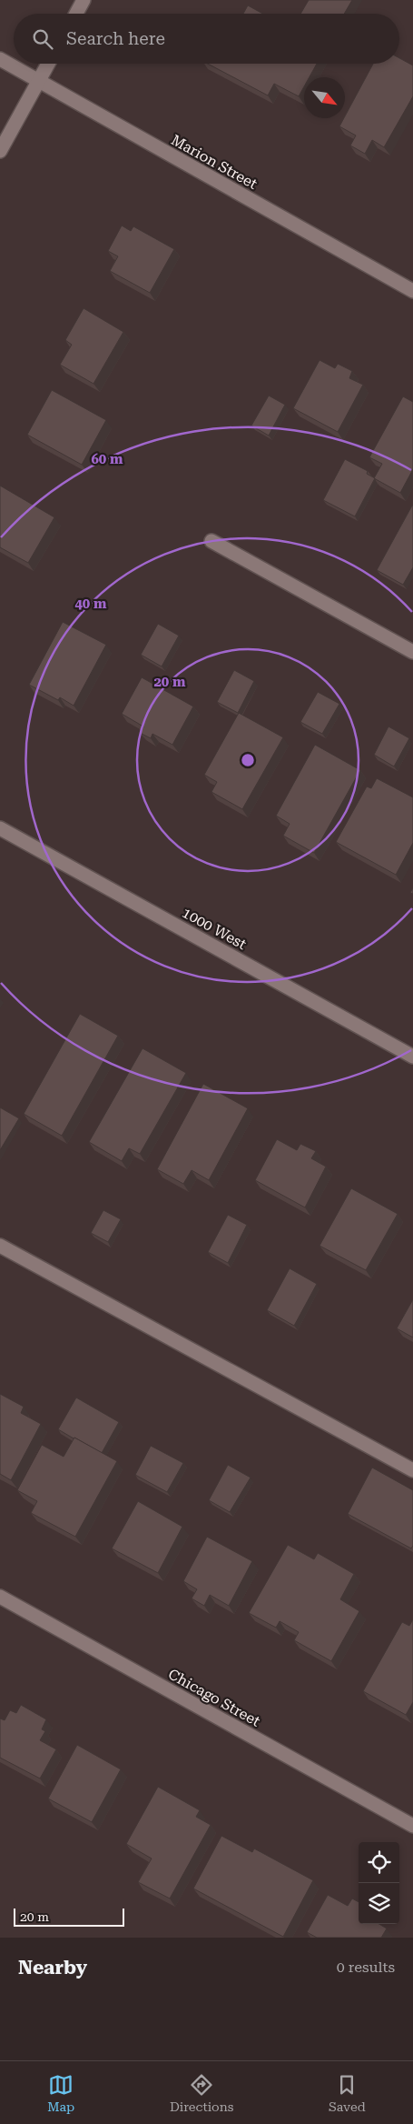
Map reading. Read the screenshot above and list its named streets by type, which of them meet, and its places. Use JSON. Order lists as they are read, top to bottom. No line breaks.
{"streets":{"street":["Marion Street","1000 West","Chicago Street"]},"scale_bar":"20 m","north":"bottom right","page":{"search":"Search here","scale":"20 m","heading":["Nearby","0 results"],"nav":["Map","Directions","Saved"]},"rings":["60 m","40 m","20 m"]}
